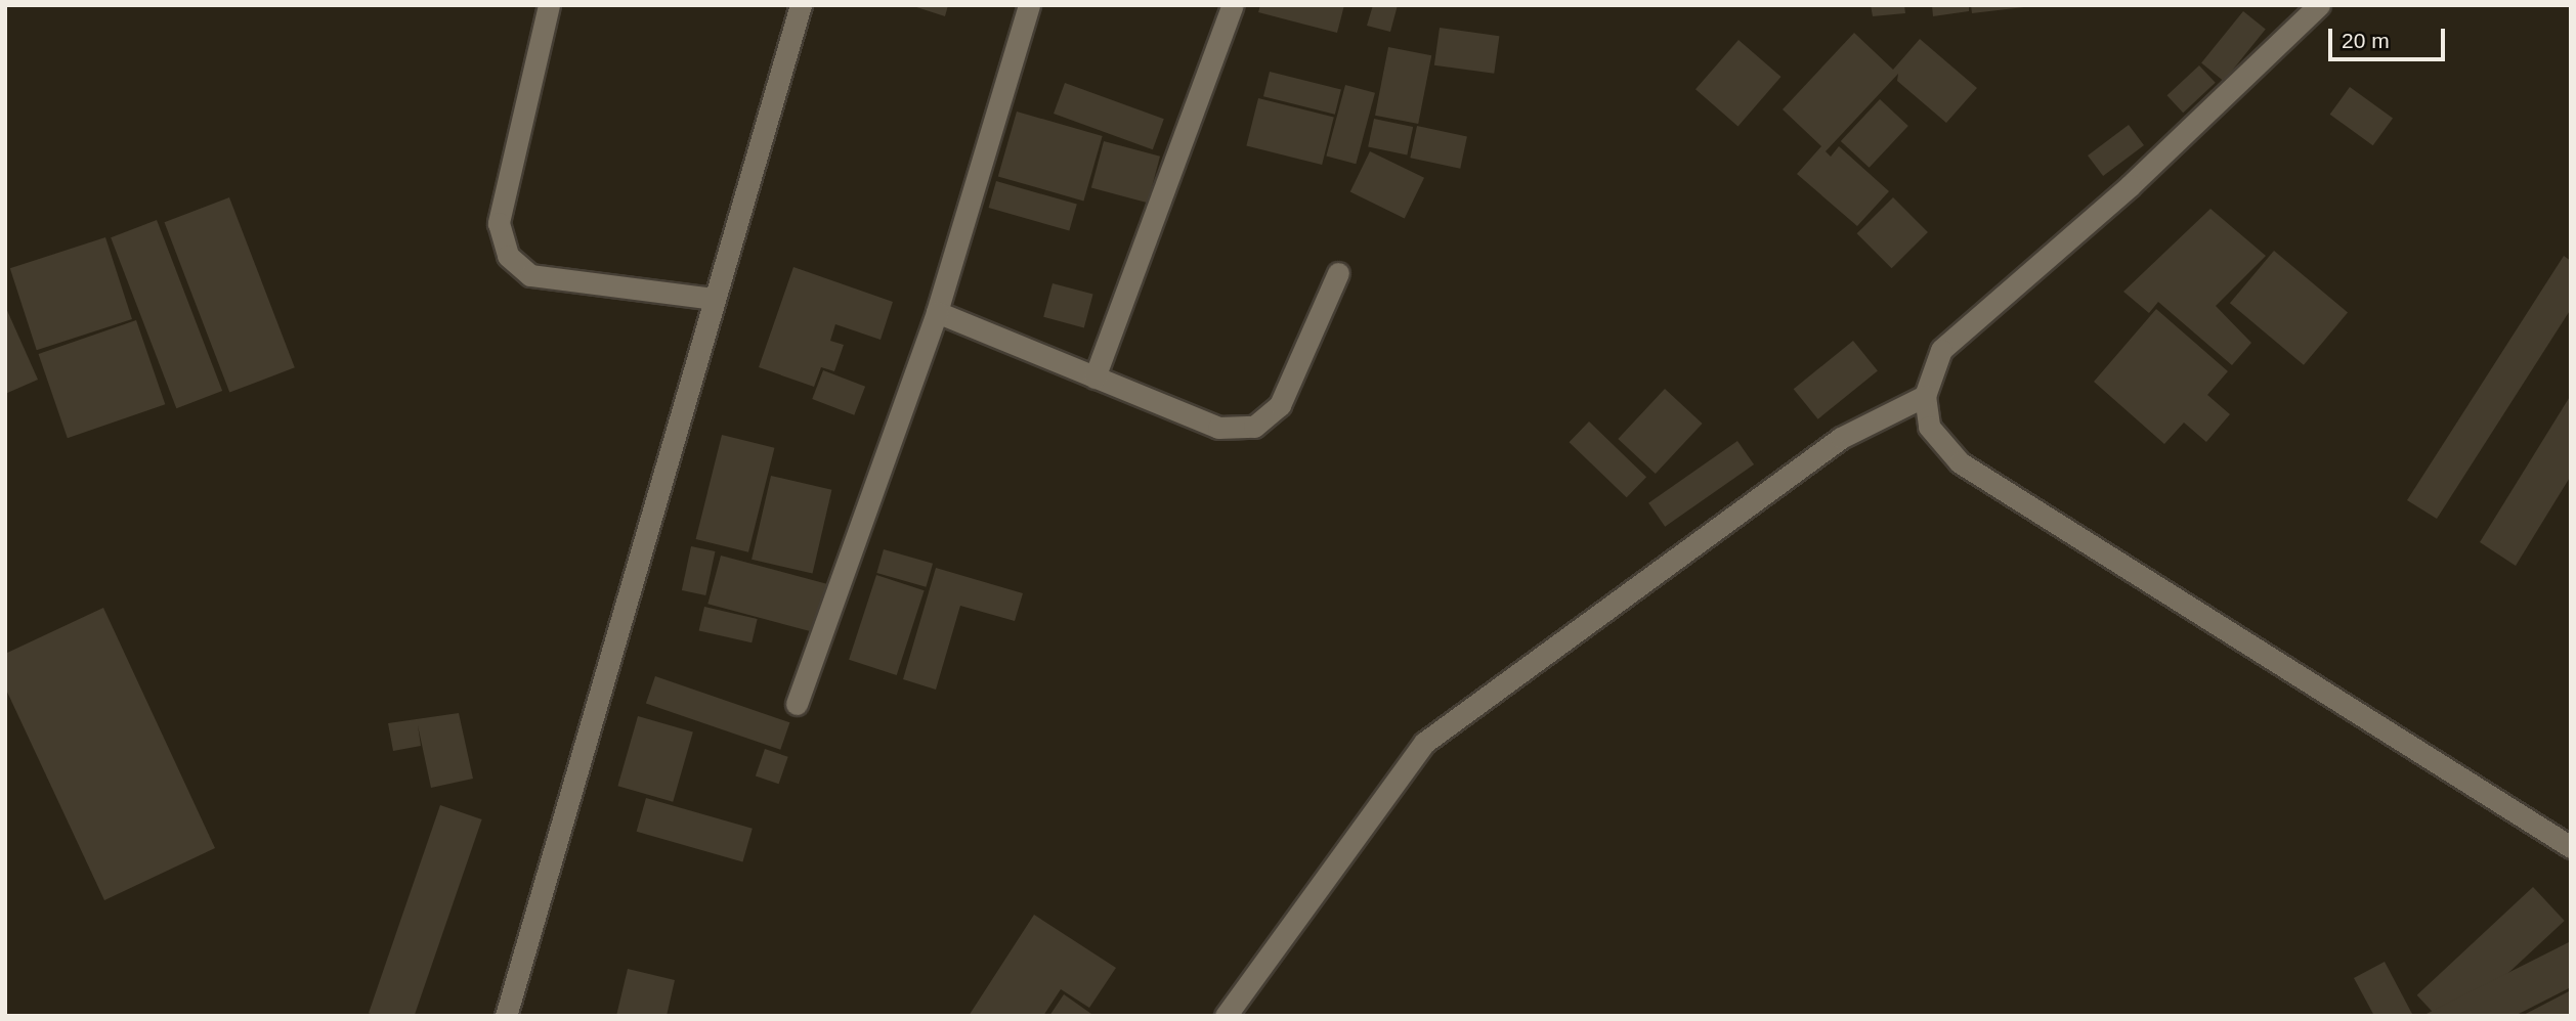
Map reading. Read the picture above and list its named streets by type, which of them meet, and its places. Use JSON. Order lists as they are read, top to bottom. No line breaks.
{"scale_bar":"20 m"}
